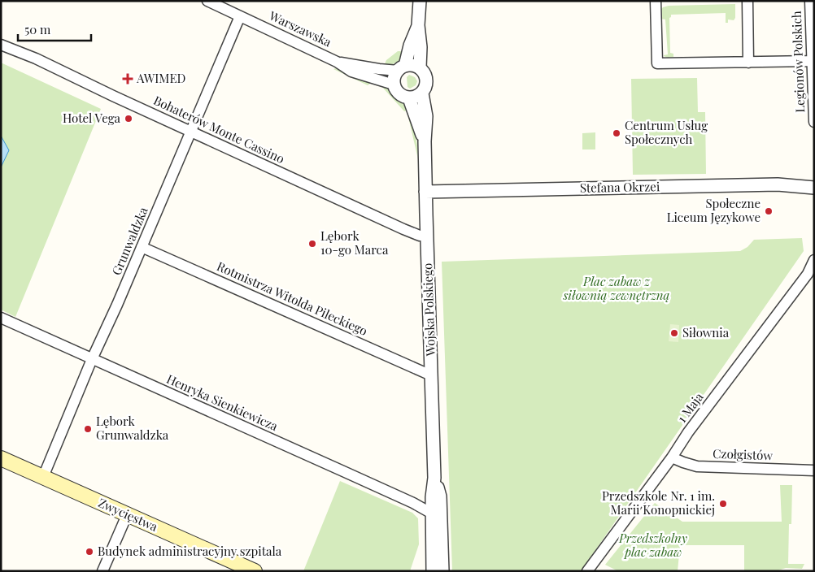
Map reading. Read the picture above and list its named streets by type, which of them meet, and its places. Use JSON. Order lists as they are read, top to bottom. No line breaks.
{"streets":{"main road":["Zwycięstwa"],"street":["Warszawska","Legionów Polskich","Bohaterów Monte Cassino","Stefana Okrzei","Grunwaldzka","Rotmistrza Witolda Pileckiego","Wojska Polskiego","Henryka Sienkiewicza","1 Maja","Czołgistów"]},"crossings":[["Warszawska","Grunwaldzka"],["Warszawska","Wojska Polskiego"],["Bohaterów Monte Cassino","Grunwaldzka"],["Bohaterów Monte Cassino","Wojska Polskiego"],["Stefana Okrzei","Wojska Polskiego"],["Grunwaldzka","Rotmistrza Witolda Pileckiego"],["Grunwaldzka","Henryka Sienkiewicza"],["Grunwaldzka","Zwycięstwa"],["Rotmistrza Witolda Pileckiego","Wojska Polskiego"],["Wojska Polskiego","Henryka Sienkiewicza"],["1 Maja","Czołgistów"]],"parks":["Plac zabaw z siłownią zewnętrzną","Przedszkolny plac zabaw"],"places":{"health":["AWIMED"],"other":["Hotel Vega","Centrum Usług Społecznych","Społeczne Liceum Językowe","Lębork 10-go Marca","Siłownia","Lębork Grunwaldzka","Przedszkole Nr. 1 im. Marii Konopnickiej","Budynek administracyjny szpitala"]},"scale_bar":"50 m"}
